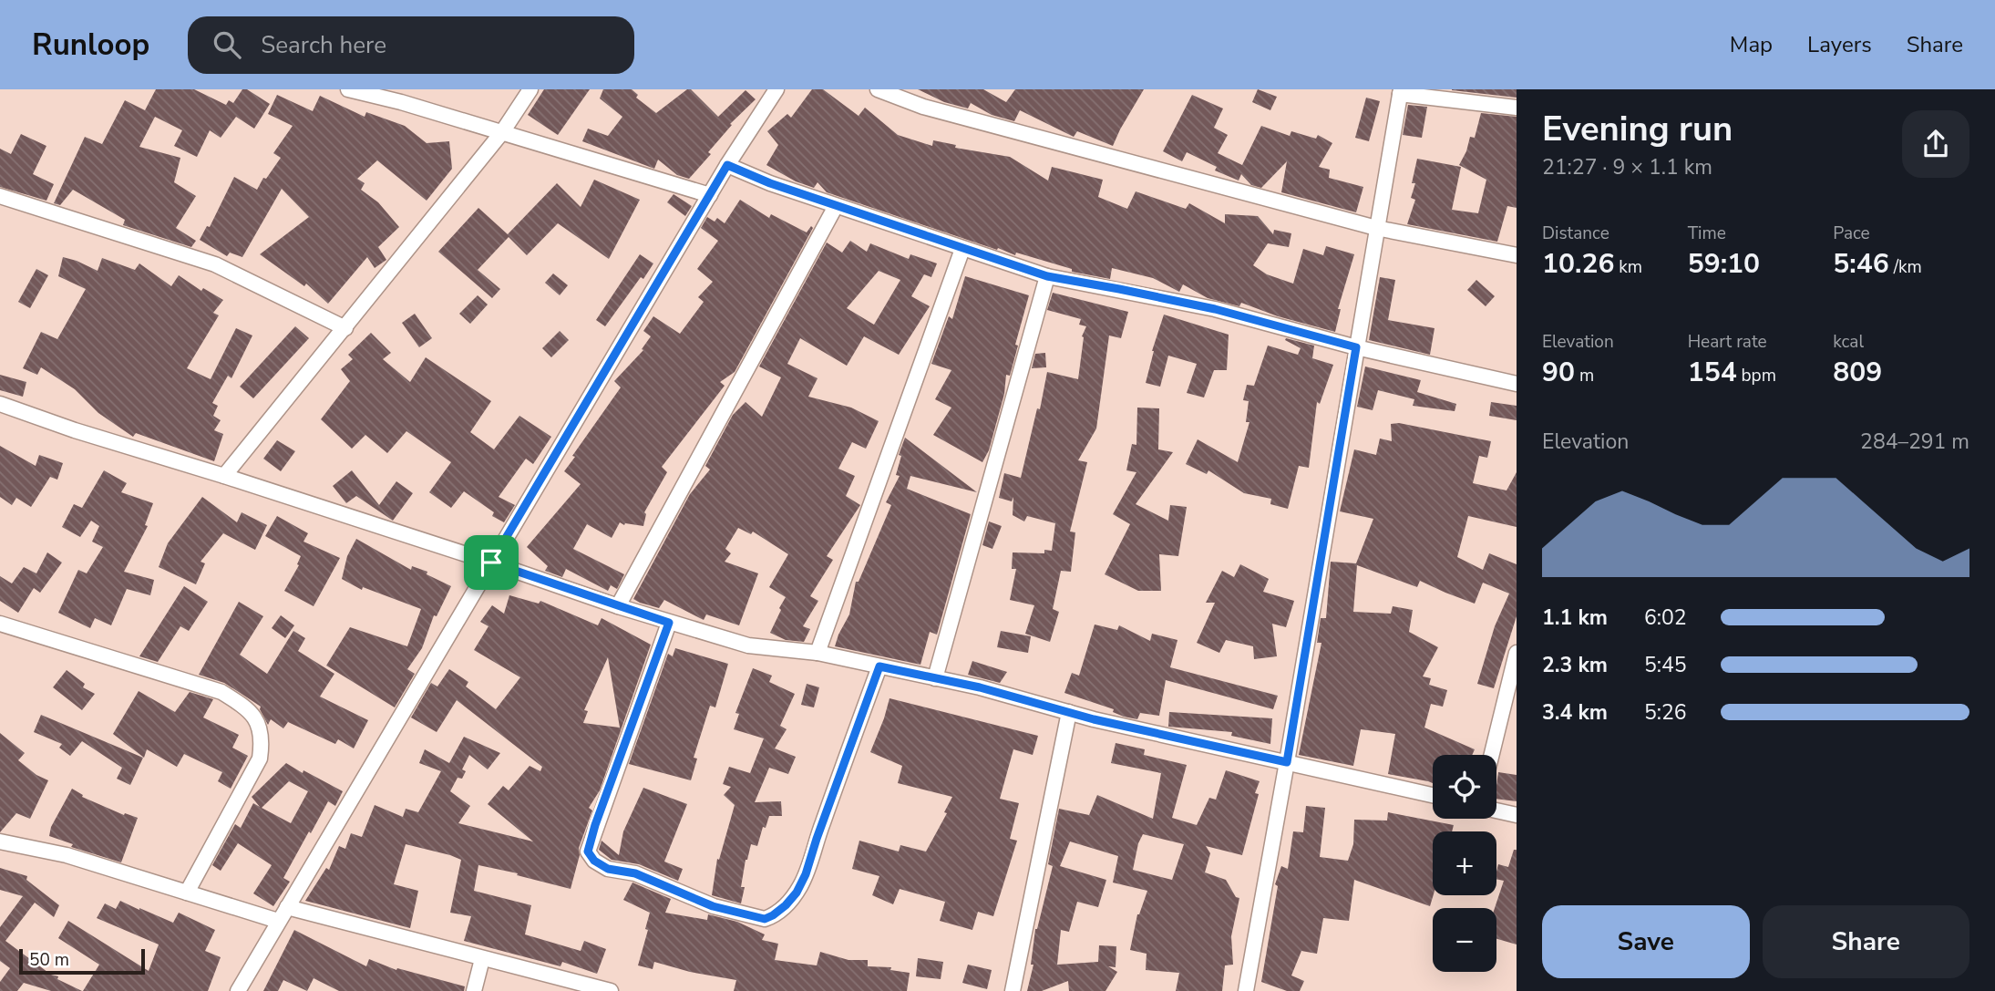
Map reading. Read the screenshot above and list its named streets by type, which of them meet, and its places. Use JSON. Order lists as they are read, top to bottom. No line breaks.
{"scale_bar":"50 m","page":{"header":"Runloop","search":"Search here","nav":["Map","Layers","Share"],"heading":["Evening run","21:27 · 9 × 1.1 km"],"stats":[["Distance","10.26 km"],["Time","59:10"],["Pace","5:46 /km"],["Elevation","90 m"],["Heart rate","154 bpm"],["kcal","809"]],"chart":["Elevation","284–291 m"],"list":[{"name":"1.1 km","note":"6:02"},{"name":"2.3 km","note":"5:45"},{"name":"3.4 km","note":"5:26"}],"map_buttons":["+","−"],"buttons":["Save","Share"],"scale":"50 m"}}
